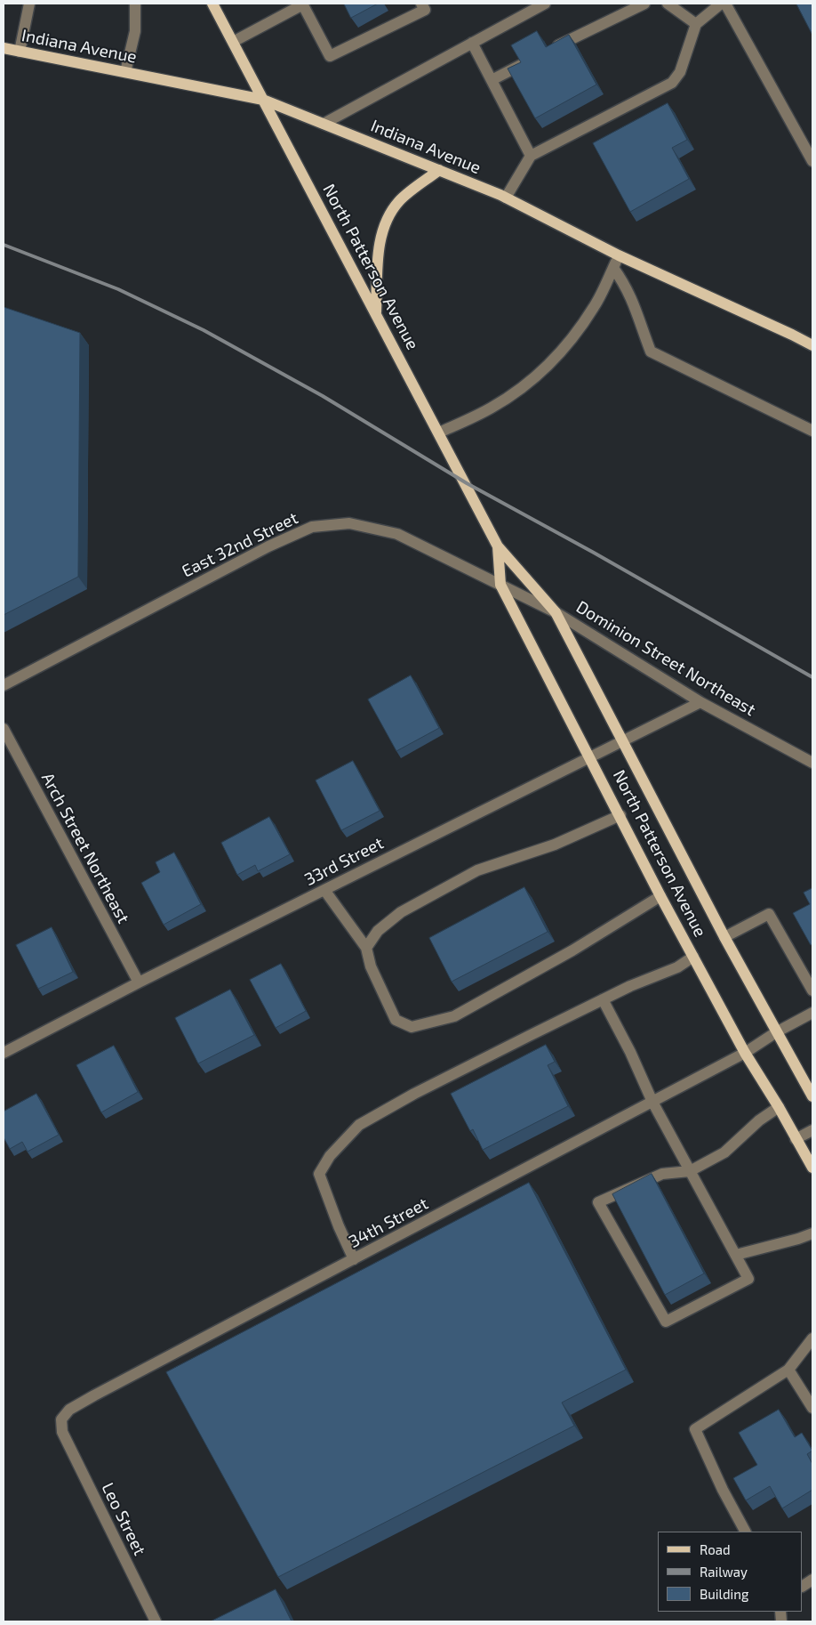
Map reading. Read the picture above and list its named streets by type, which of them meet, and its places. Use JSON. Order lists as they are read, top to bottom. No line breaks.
{"streets":{"main road":["Indiana Avenue","North Patterson Avenue"],"street":["East 32nd Street","Dominion Street Northeast","Arch Street Northeast","33rd Street","34th Street","Leo Street"]},"crossings":[["Indiana Avenue","North Patterson Avenue"],["North Patterson Avenue","East 32nd Street"],["North Patterson Avenue","Dominion Street Northeast"],["North Patterson Avenue","33rd Street"],["North Patterson Avenue","34th Street"],["East 32nd Street","Dominion Street Northeast"],["Dominion Street Northeast","33rd Street"],["Arch Street Northeast","33rd Street"],["34th Street","Leo Street"]],"legend":["Road","Railway","Building"]}
